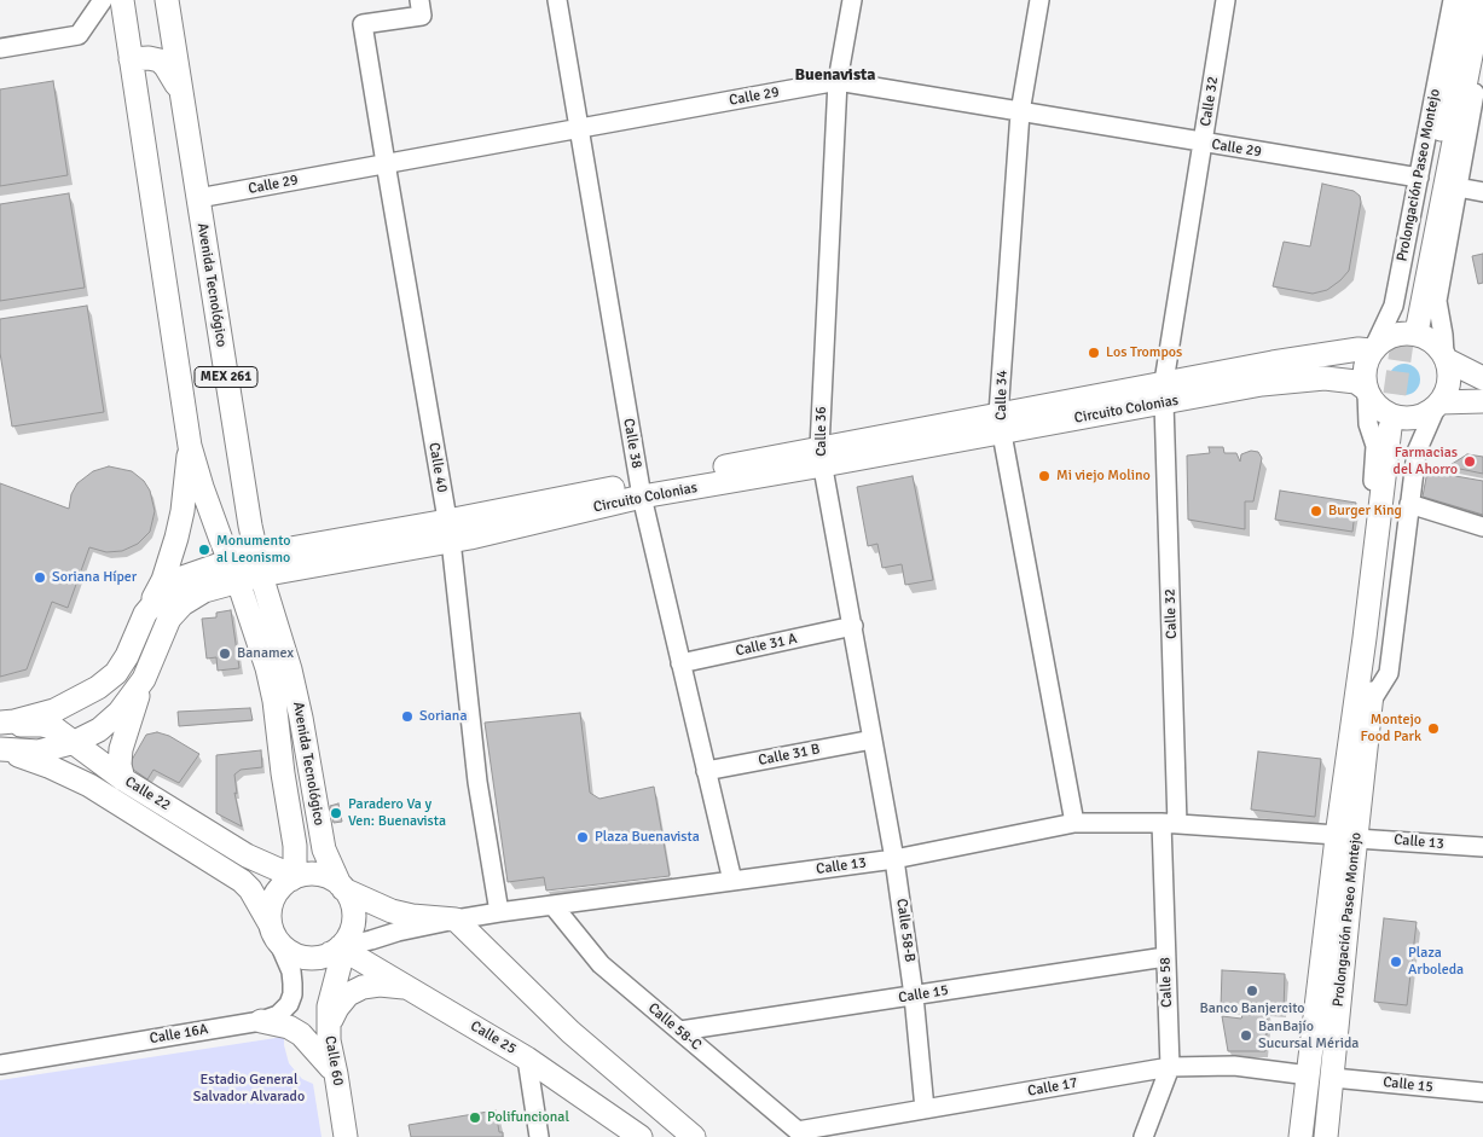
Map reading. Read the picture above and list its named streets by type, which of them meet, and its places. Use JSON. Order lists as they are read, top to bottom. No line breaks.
{"streets":{"main road":["Prolongación Paseo Montejo","Avenida Tecnológico","MEX 261","Circuito Colonias","Calle 22","Calle 25","Calle 60"],"street":["Calle 29","Calle 32","Calle 34","Calle 36","Calle 38","Calle 40","Calle 31 A","Calle 31 B","Calle 13","Calle 58-B","Calle 58","Calle 15","Calle 58-C","Calle 16A","Calle 17"]},"crossings":[["Calle 29","Calle 32"],["Calle 29","Prolongación Paseo Montejo"],["Calle 29","Avenida Tecnológico"],["Calle 29","Calle 34"],["Calle 29","Calle 36"],["Calle 29","Calle 38"],["Calle 29","Calle 40"],["Calle 32","Circuito Colonias"],["Calle 32","Calle 13"],["Calle 32","Calle 58"],["Prolongación Paseo Montejo","Circuito Colonias"],["Prolongación Paseo Montejo","Calle 13"],["Prolongación Paseo Montejo","Calle 15"],["Prolongación Paseo Montejo","Calle 17"],["Avenida Tecnológico","Circuito Colonias"],["Avenida Tecnológico","Calle 22"],["Avenida Tecnológico","Calle 13"],["Avenida Tecnológico","Calle 16A"],["Avenida Tecnológico","Calle 25"],["Avenida Tecnológico","Calle 60"],["Calle 34","Circuito Colonias"],["Calle 34","Calle 13"],["Circuito Colonias","Calle 36"],["Circuito Colonias","Calle 38"],["Circuito Colonias","Calle 40"],["Circuito Colonias","Calle 22"],["Calle 36","Calle 31 A"],["Calle 36","Calle 31 B"],["Calle 36","Calle 13"],["Calle 36","Calle 58-B"],["Calle 38","Calle 31 A"],["Calle 38","Calle 31 B"],["Calle 38","Calle 13"],["Calle 40","Calle 13"],["Calle 22","Calle 13"],["Calle 22","Calle 16A"],["Calle 22","Calle 25"],["Calle 22","Calle 60"],["Calle 13","Calle 58-B"],["Calle 13","Calle 58"],["Calle 13","Calle 58-C"],["Calle 13","Calle 16A"],["Calle 13","Calle 25"],["Calle 13","Calle 60"],["Calle 58-B","Calle 15"],["Calle 58-B","Calle 17"],["Calle 58","Calle 15"],["Calle 58","Calle 17"],["Calle 15","Calle 58-C"],["Calle 58-C","Calle 17"],["Calle 16A","Calle 25"],["Calle 16A","Calle 60"],["Calle 25","Calle 60"]],"districts":["Buenavista"],"parks":["Estadio General Salvador Alvarado"],"places":["Los Trompos","Farmacias del Ahorro","Mi viejo Molino","Burger King","Monumento al Leonismo","Soriana Híper","Banamex","Soriana","Montejo Food Park","Paradero Va y Ven: Buenavista","Plaza Buenavista","Plaza Arboleda","Banco Banjercito","BanBajío Sucursal Mérida","Polifuncional"]}
